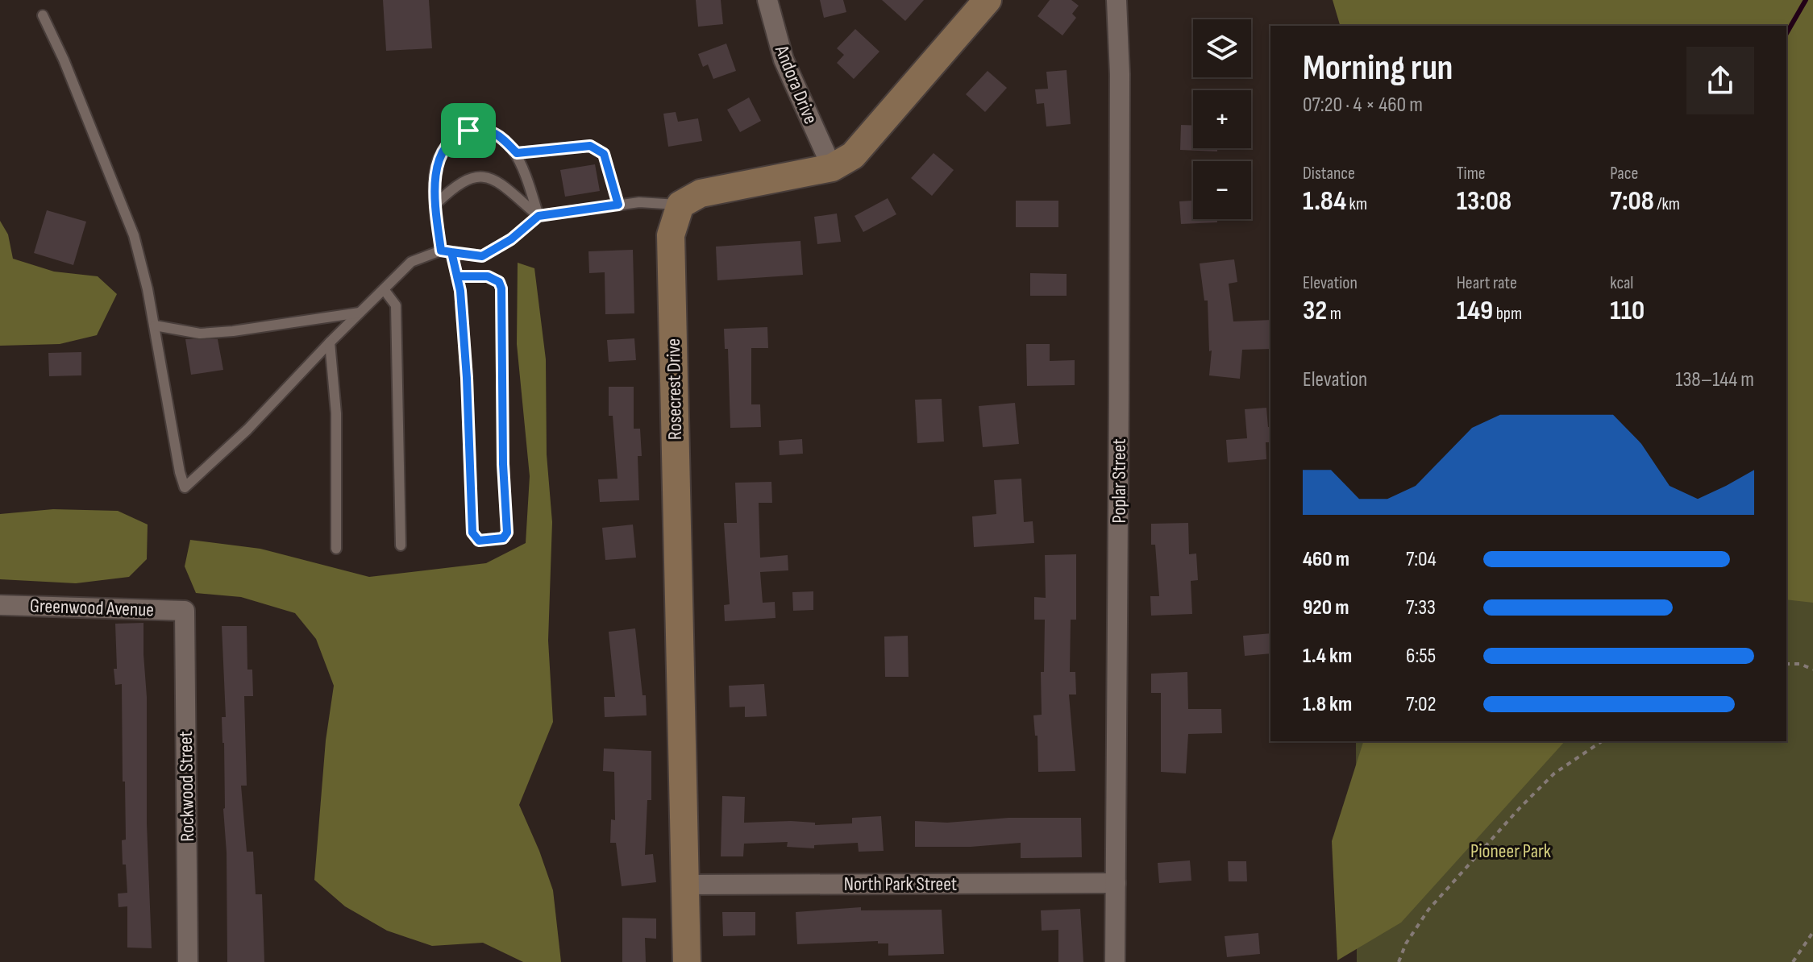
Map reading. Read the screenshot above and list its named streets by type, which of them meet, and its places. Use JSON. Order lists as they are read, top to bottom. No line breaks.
{"streets":{"street":["Andora Drive","Rosecrest Drive","Poplar Street","Greenwood Avenue","Rockwood Street","North Park Street"]},"crossings":[["Rosecrest Drive","North Park Street"],["Poplar Street","North Park Street"],["Greenwood Avenue","Rockwood Street"]],"parks":["Pioneer Park"],"page":{"map_buttons":["+","−"],"heading":["Morning run","07:20 · 4 × 460 m"],"stats":[["Distance","1.84 km"],["Time","13:08"],["Pace","7:08 /km"],["Elevation","32 m"],["Heart rate","149 bpm"],["kcal","110"]],"chart":["Elevation","138–144 m"],"list":[{"name":"460 m","note":"7:04"},{"name":"920 m","note":"7:33"},{"name":"1.4 km","note":"6:55"},{"name":"1.8 km","note":"7:02"}]}}
